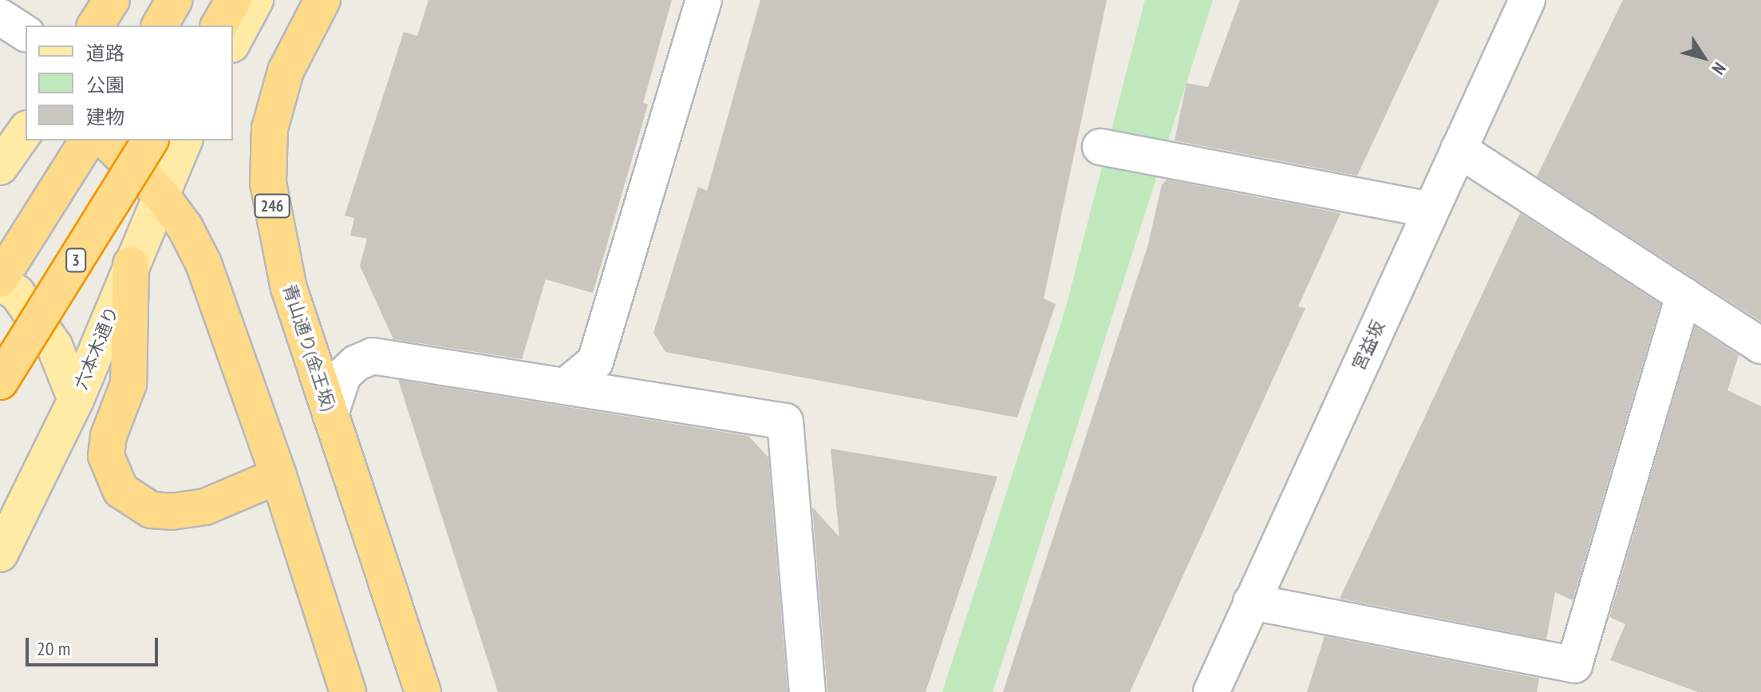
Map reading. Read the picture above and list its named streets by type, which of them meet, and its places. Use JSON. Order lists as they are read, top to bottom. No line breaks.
{"streets":{"highway":["246","3","青山通り(金王坂)"],"main road":["六本木通り"],"street":["宮益坂"]},"legend":["道路","公園","建物"],"scale_bar":"20 m","north":"bottom right"}
